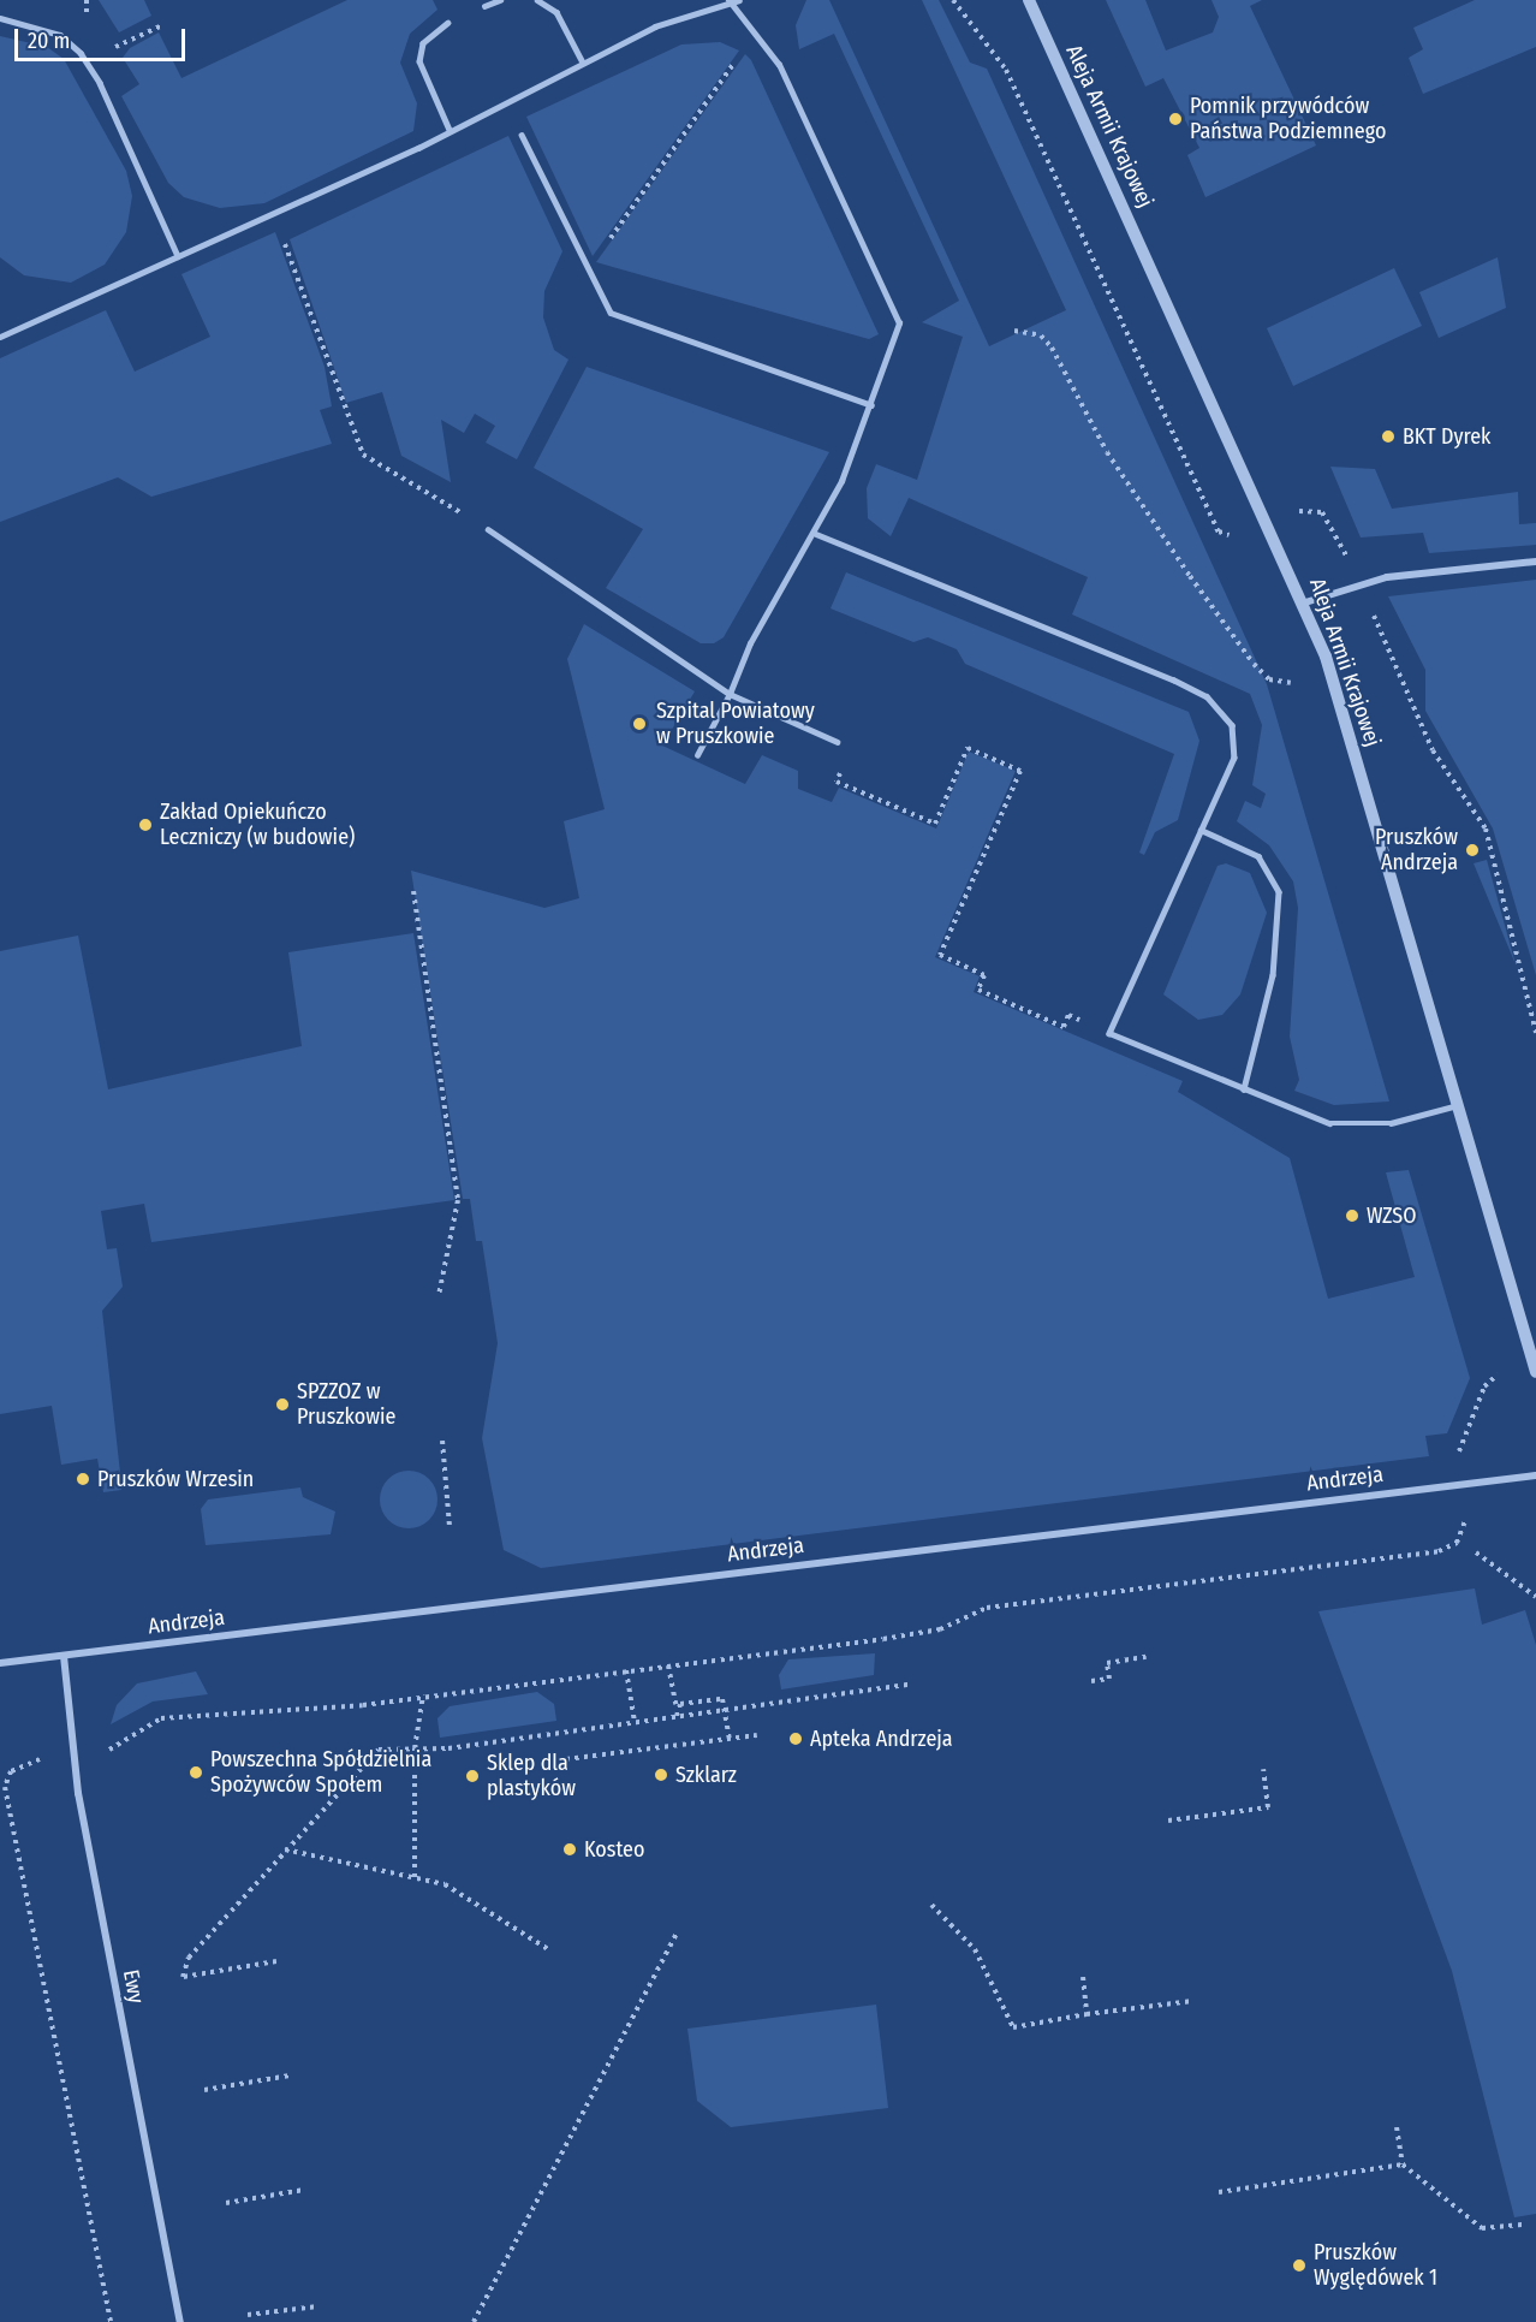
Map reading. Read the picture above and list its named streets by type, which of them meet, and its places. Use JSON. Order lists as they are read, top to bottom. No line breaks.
{"streets":{"street":["Aleja Armii Krajowej","Andrzeja","Ewy"]},"crossings":[["Andrzeja","Ewy"]],"places":["Pomnik przywódców Państwa Podziemnego","BKT Dyrek","Szpital Powiatowy w Pruszkowie","Zakład Opiekuńczo Leczniczy (w budowie)","Pruszków Andrzeja","WZSO","SPZZOZ w Pruszkowie","Pruszków Wrzesin","Apteka Andrzeja","Powszechna Spółdzielnia Spożywców Społem","Szklarz","Sklep dla plastyków","Kosteo","Pruszków Wyględówek 1"],"scale_bar":"20 m"}
